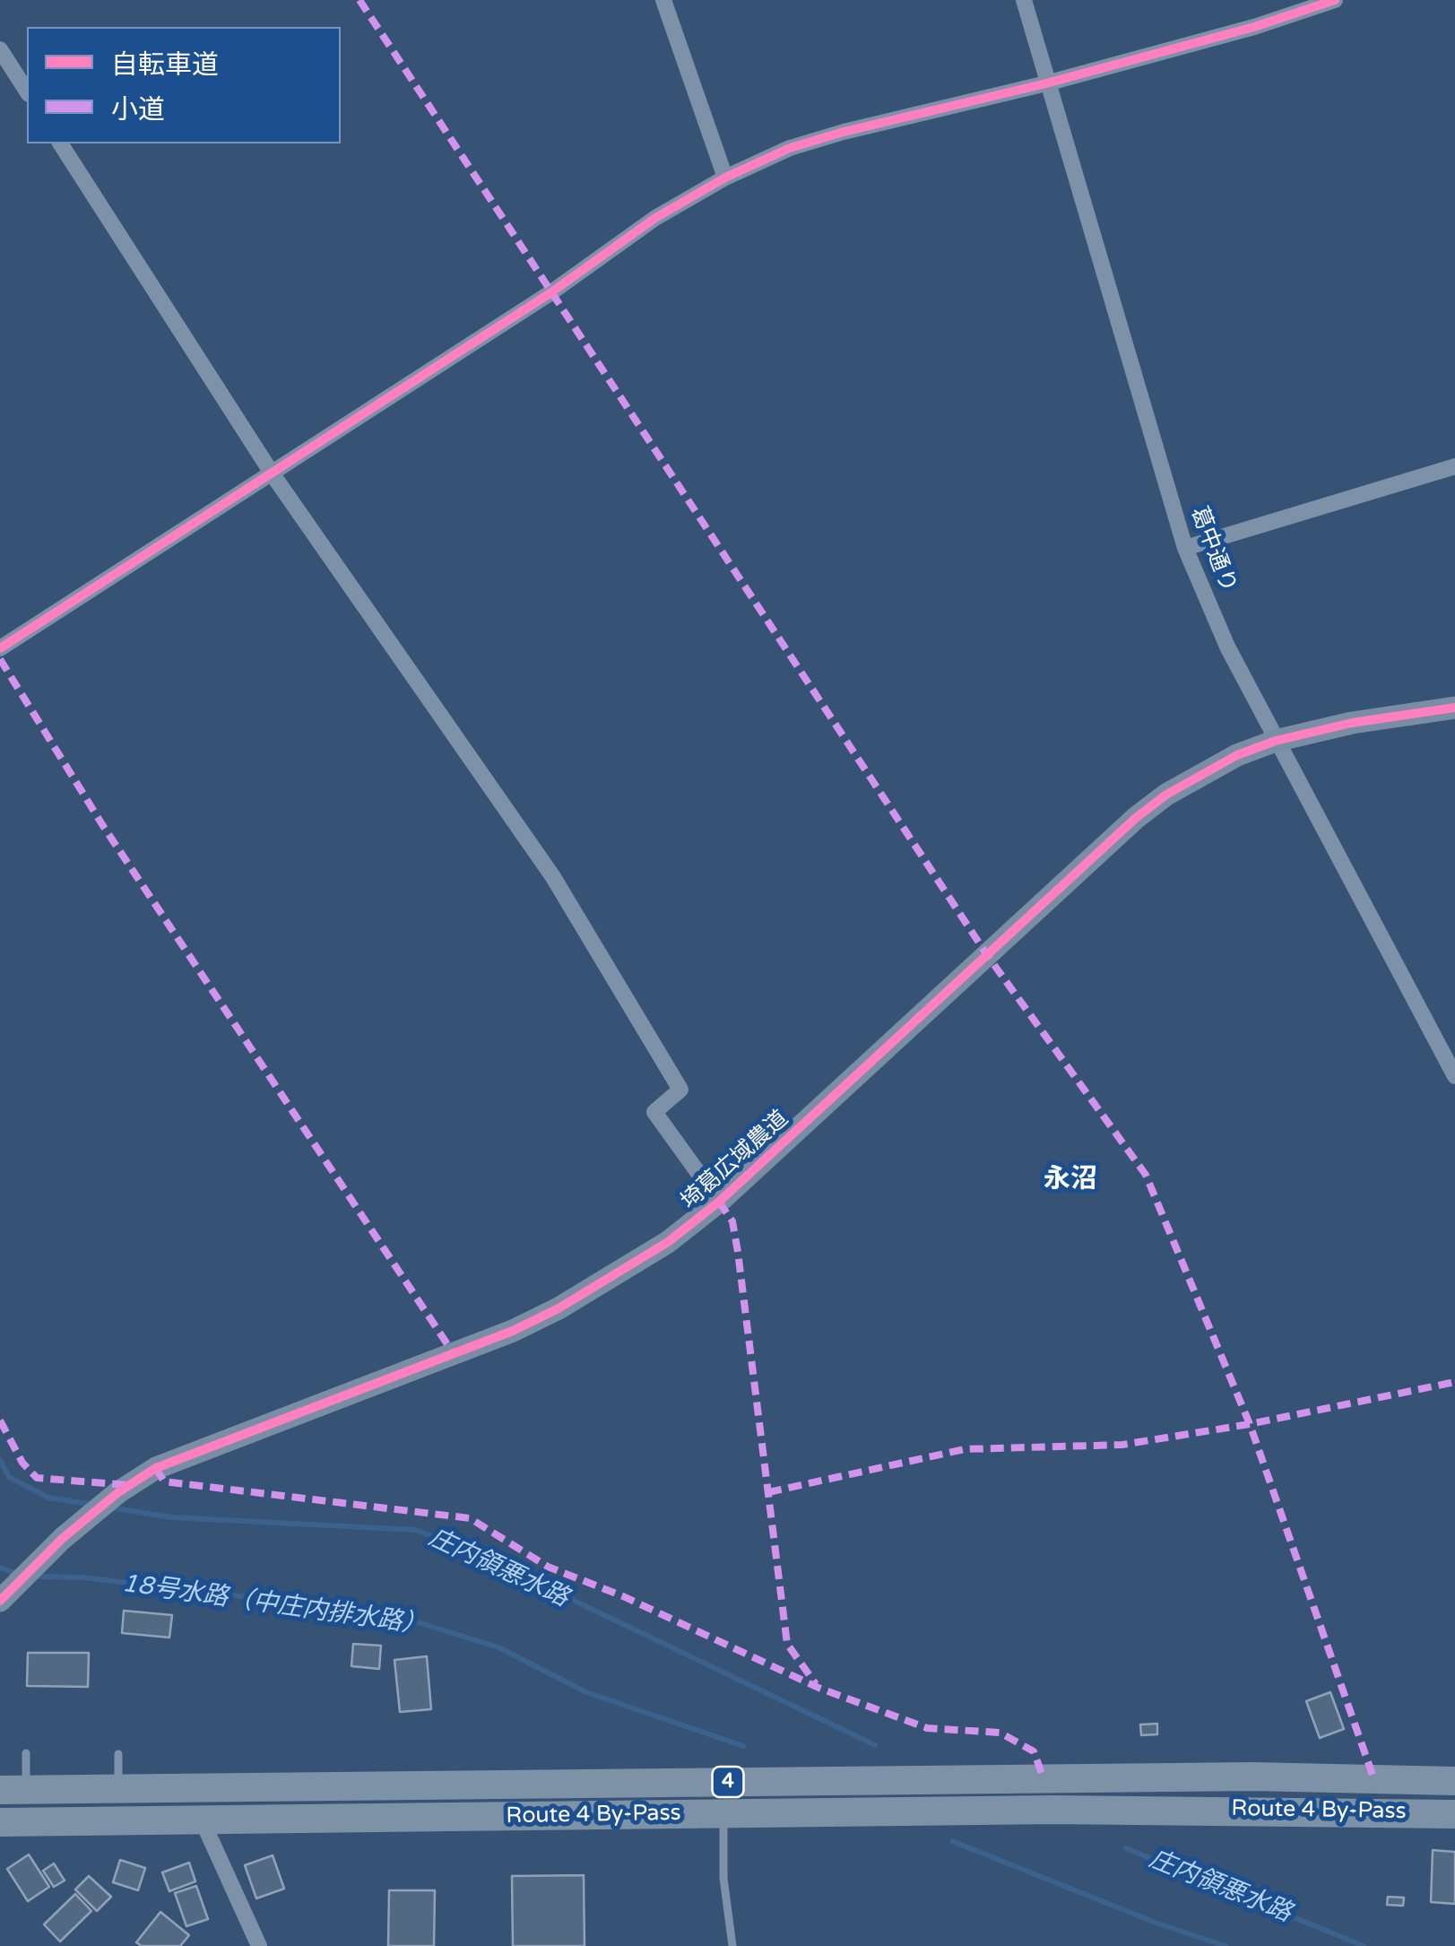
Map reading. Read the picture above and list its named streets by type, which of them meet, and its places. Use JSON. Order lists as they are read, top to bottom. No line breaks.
{"streets":{"highway":["4","Route 4 By-Pass"],"street":["葛中通り","埼葛広域農道"]},"crossings":[["葛中通り","埼葛広域農道"]],"districts":["永沼"],"water":["庄内領悪水路","18号水路（中庄内排水路）"],"legend":["自転車道","小道"]}
